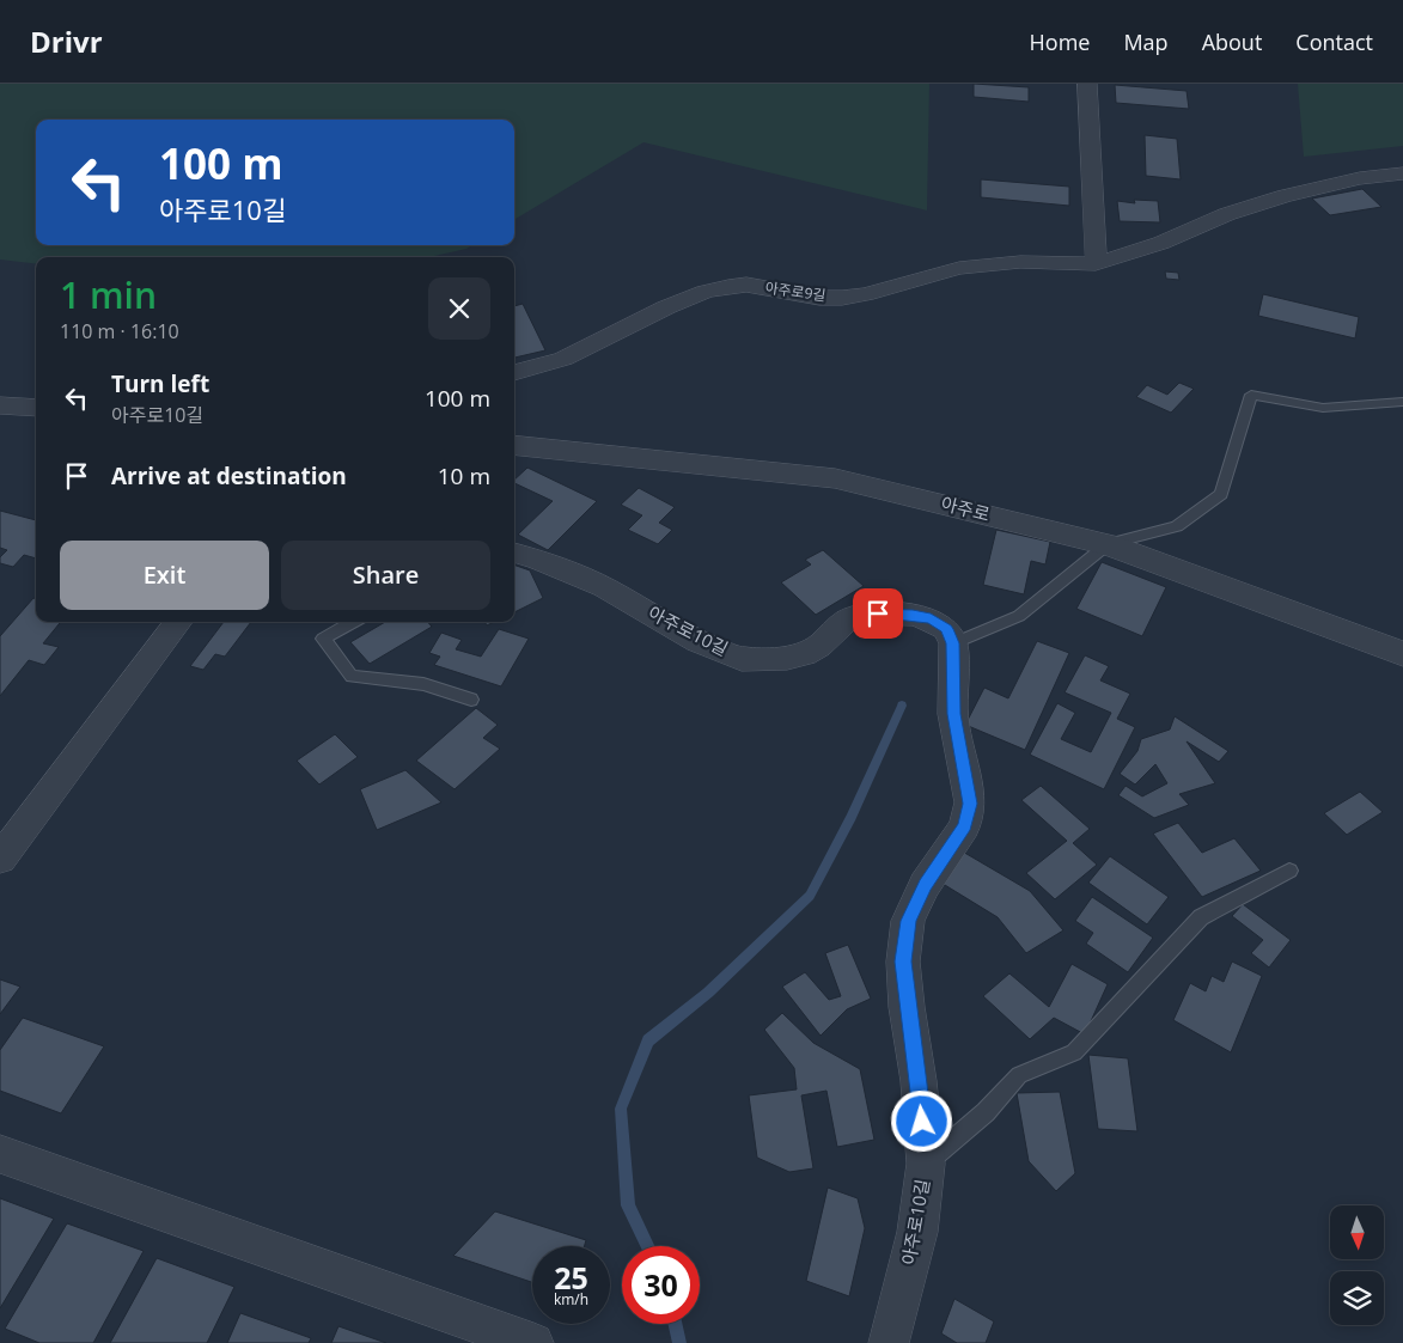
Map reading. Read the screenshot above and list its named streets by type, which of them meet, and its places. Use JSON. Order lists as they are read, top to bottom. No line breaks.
{"streets":{"street":["아주로9길","아주로","아주로10길"]},"north":"bottom","page":{"header":"Drivr","nav":["Home","Map","About","Contact"],"turn":["100 m","아주로10길"],"heading":["1 min","110 m · 16:10"],"list":[{"name":"Turn left","note":"아주로10길","value":"100 m"},{"name":"Arrive at destination","value":"10 m"}],"buttons":["Exit","Share"],"speed":"25 km/h","limit":"30"}}
